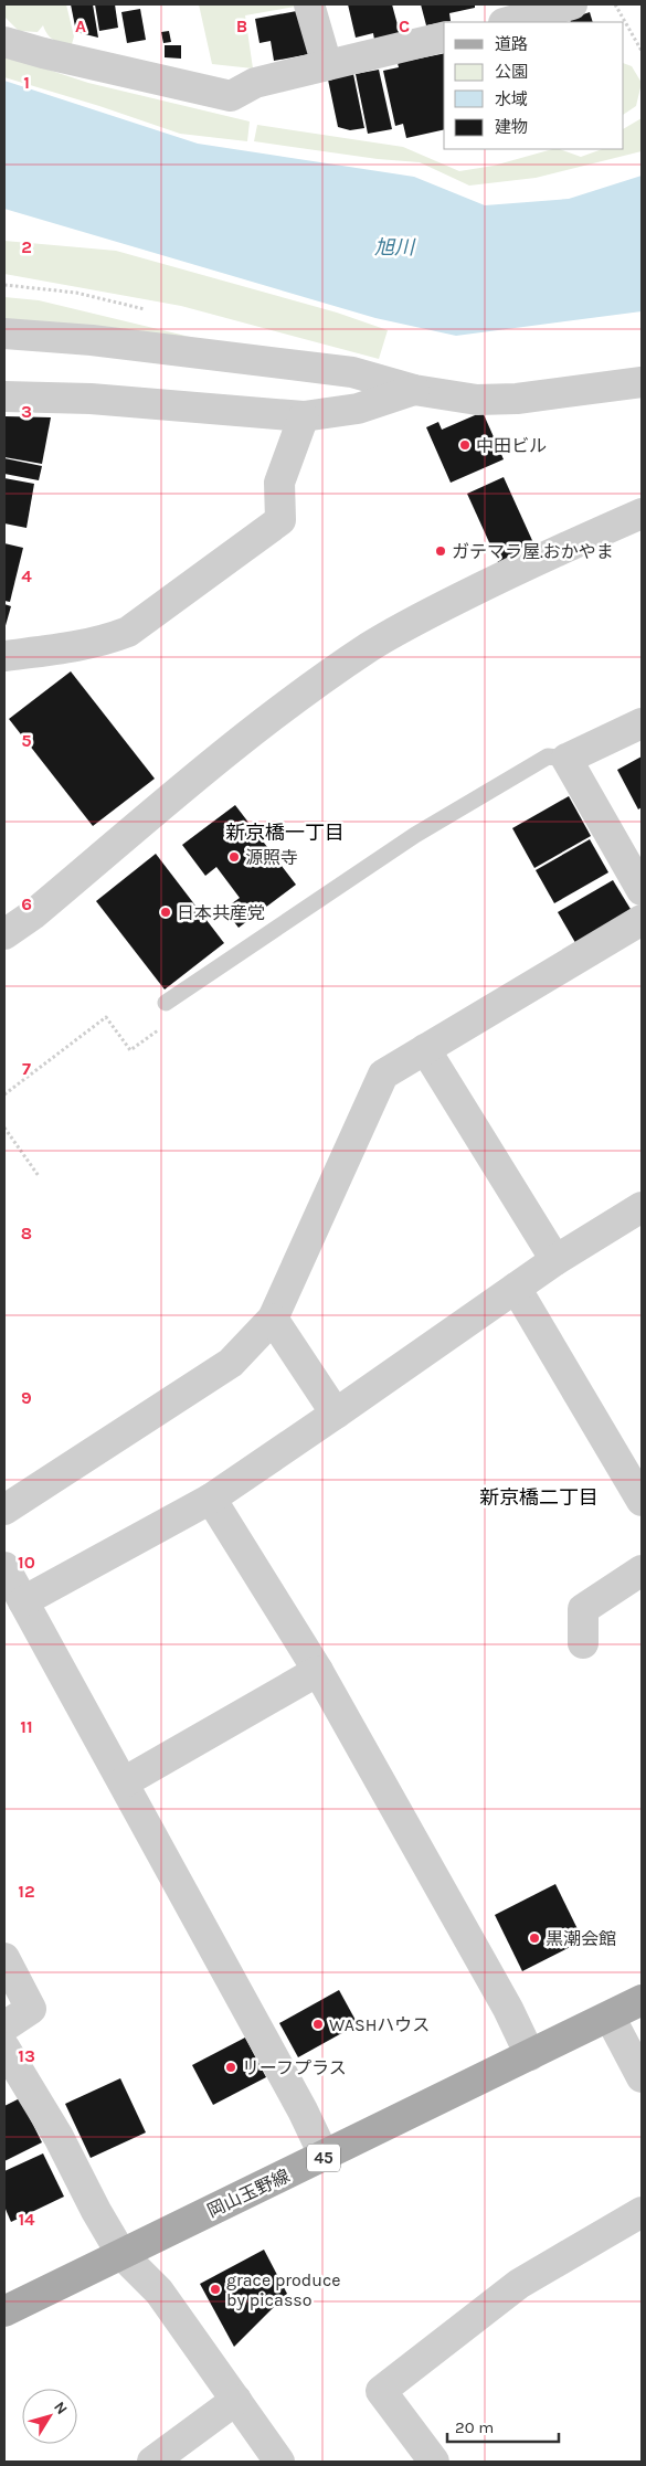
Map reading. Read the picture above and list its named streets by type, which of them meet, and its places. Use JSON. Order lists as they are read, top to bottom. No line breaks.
{"streets":{"main road":["45","岡山玉野線"]},"districts":["新京橋一丁目","新京橋二丁目"],"water":["旭川"],"places":["中田ビル","ガテマラ屋.おかやま","源照寺","日本共産党","黒潮会館","WASHハウス","リーフプラス","grace produce by picasso"],"legend":["道路","公園","水域","建物"],"scale_bar":"20 m","north":"top right","grid":{"columns":["A","B","C"],"rows":["1","2","3","4","5","6","7","8","9","10","11","12","13","14"]}}
